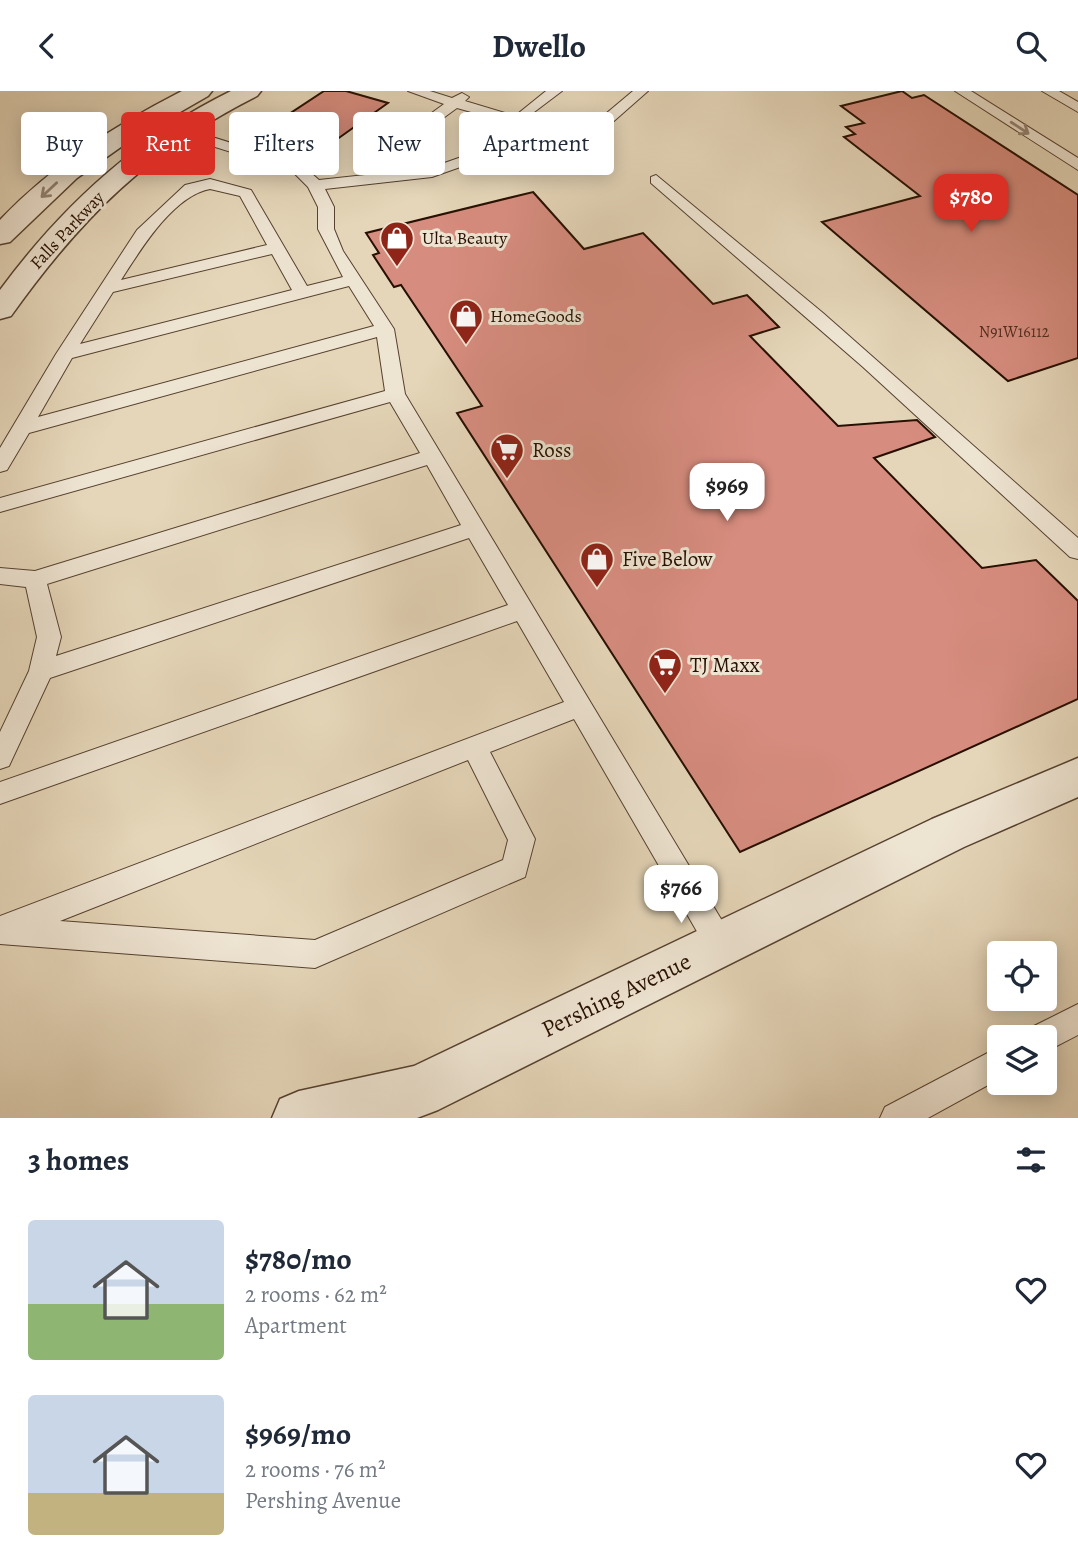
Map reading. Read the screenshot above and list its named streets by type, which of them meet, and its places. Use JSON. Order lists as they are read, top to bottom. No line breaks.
{"streets":{"street":["Falls Parkway","Pershing Avenue"]},"places":{"shop":["Ulta Beauty","HomeGoods","Five Below"],"supermarket":["Ross","TJ Maxx"]},"house_numbers":["N91W16112"],"page":{"header":"Dwello","chip":["Buy","Rent","Filters","New","Apartment"],"price":["$780","$969","$766"],"heading":"3 homes","list":[{"name":"$780/mo","note":"2 rooms · 62 m² · Apartment"},{"name":"$969/mo","note":"2 rooms · 76 m² · Pershing Avenue"}]}}
